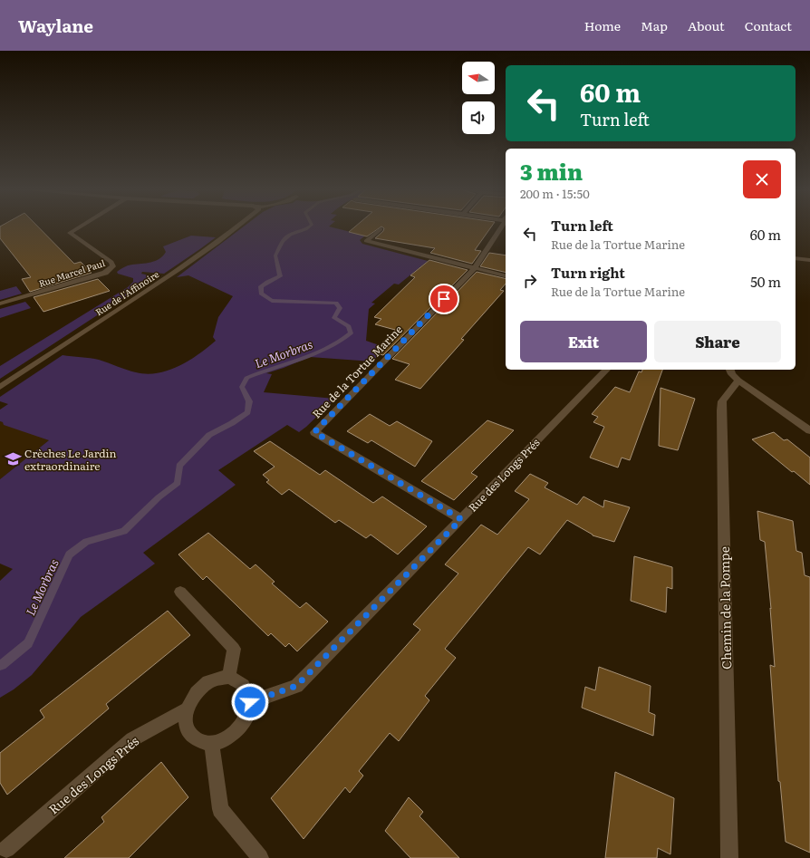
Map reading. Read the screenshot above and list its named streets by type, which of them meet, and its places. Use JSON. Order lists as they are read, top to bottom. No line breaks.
{"streets":{"street":["Rue Marcel Paul","Rue de l'Affinoire","Rue de la Tortue Marine","Rue des Longs Prés","Chemin de la Pompe"]},"crossings":[["Rue de la Tortue Marine","Rue des Longs Prés"]],"water":["Le Morbras"],"places":{"school or university":["Crèches Le Jardin extraordinaire"]},"north":"left","page":{"header":"Waylane","nav":["Home","Map","About","Contact"],"turn":["60 m","Turn left"],"heading":["3 min","200 m · 15:50"],"list":[{"name":"Turn left","note":"Rue de la Tortue Marine","value":"60 m"},{"name":"Turn right","note":"Rue de la Tortue Marine","value":"50 m"}],"buttons":["Exit","Share"]}}
